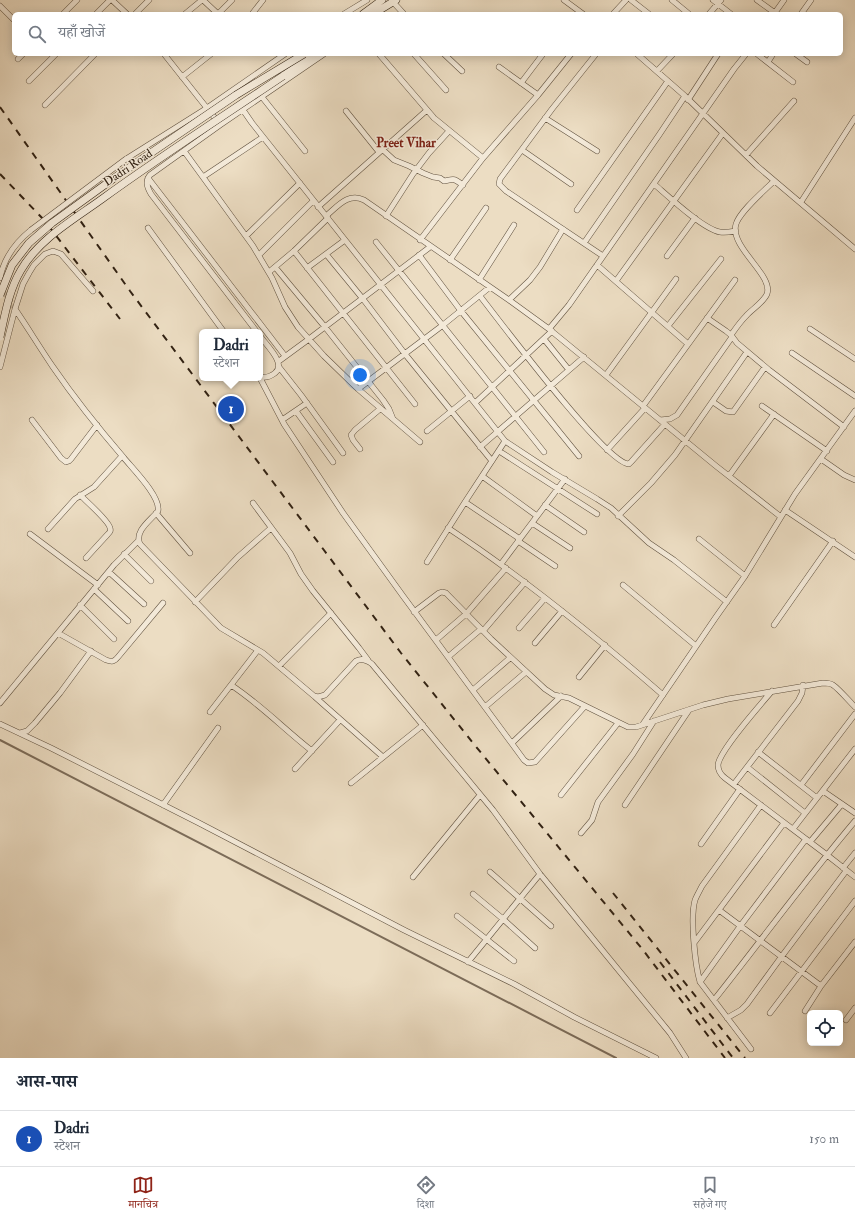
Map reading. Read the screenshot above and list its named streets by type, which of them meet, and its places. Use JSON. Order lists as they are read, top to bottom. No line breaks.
{"streets":{"street":["Dadri Road"]},"districts":["Preet Vihar"],"page":{"search":"यहाँ खोजें","popup":["Dadri","स्टेशन"],"pins":"1","heading":"आस-पास","list":[{"mark":"1","name":"Dadri","note":"स्टेशन","value":"150 m"}],"nav":["मानचित्र","दिशा","सहेजे गए"]}}
